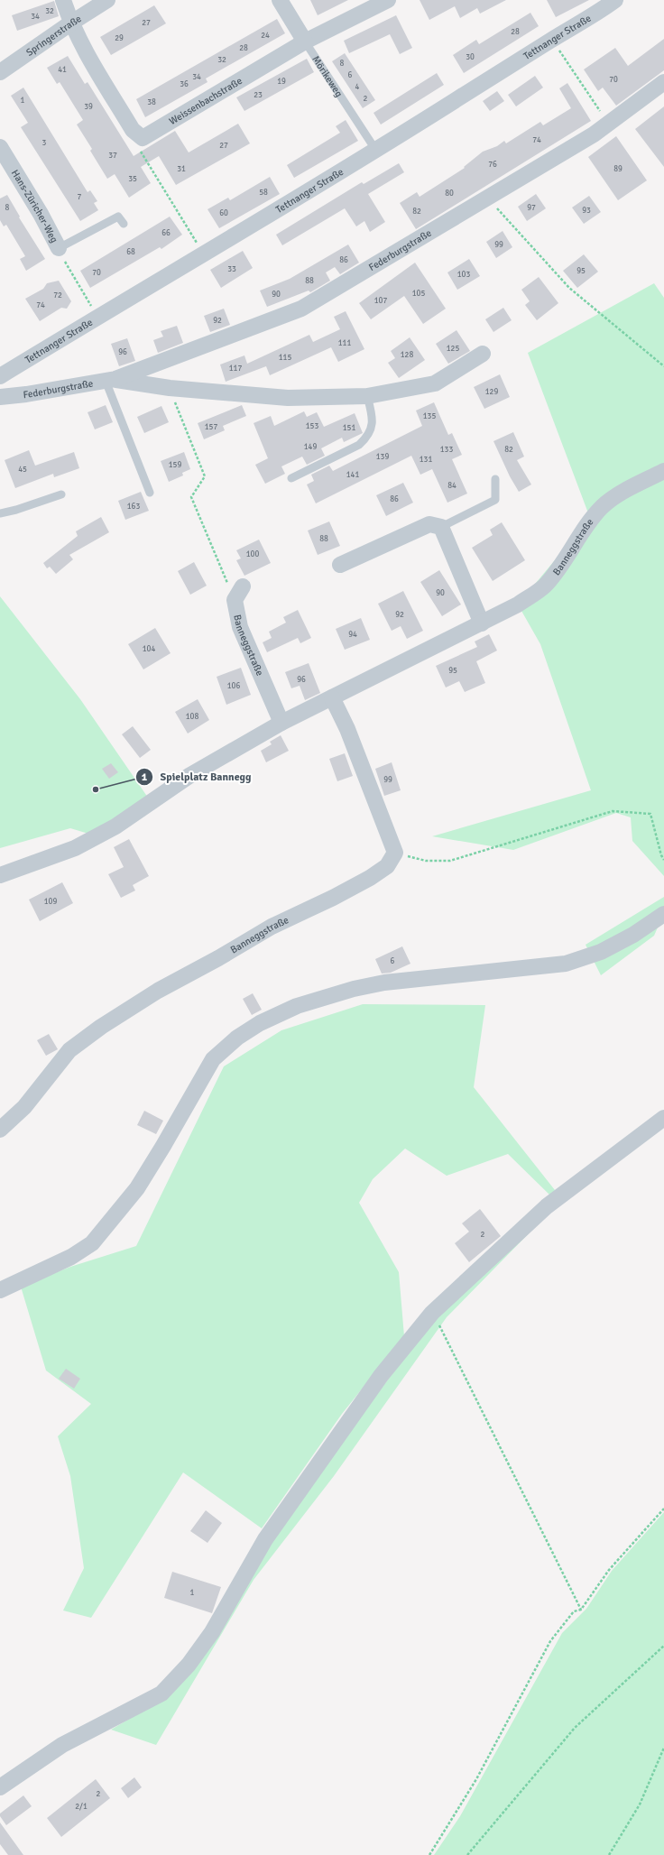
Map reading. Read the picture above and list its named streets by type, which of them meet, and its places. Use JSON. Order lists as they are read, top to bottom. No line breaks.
{"streets":{"street":["Springerstraße","Tettnanger Straße","Mörikeweg","Weissenbachstraße","Hans-Züricher-Weg","Federburgstraße","Banneggstraße"]},"crossings":[["Tettnanger Straße","Mörikeweg"],["Mörikeweg","Weissenbachstraße"]],"places":["Spielplatz Bannegg"],"house_numbers":["32","34","27","28","24","29","28","30","32","8","41","6","34","70","19","36","4","23","2","1","38","39","74","3","27","37","76","31","89","35","58","80","7","8","97","93","82","60","66","99","68","86","33","95","70","103","88","105","90","72","107","74","92","111","125","96","128","115","117","129","135","153","157","151","149","133","82","139","131","159","45","141","84","86","163","88","100","90","92","94","104","95","96","106","108","99","109","6","2","1","2","2/1"]}
